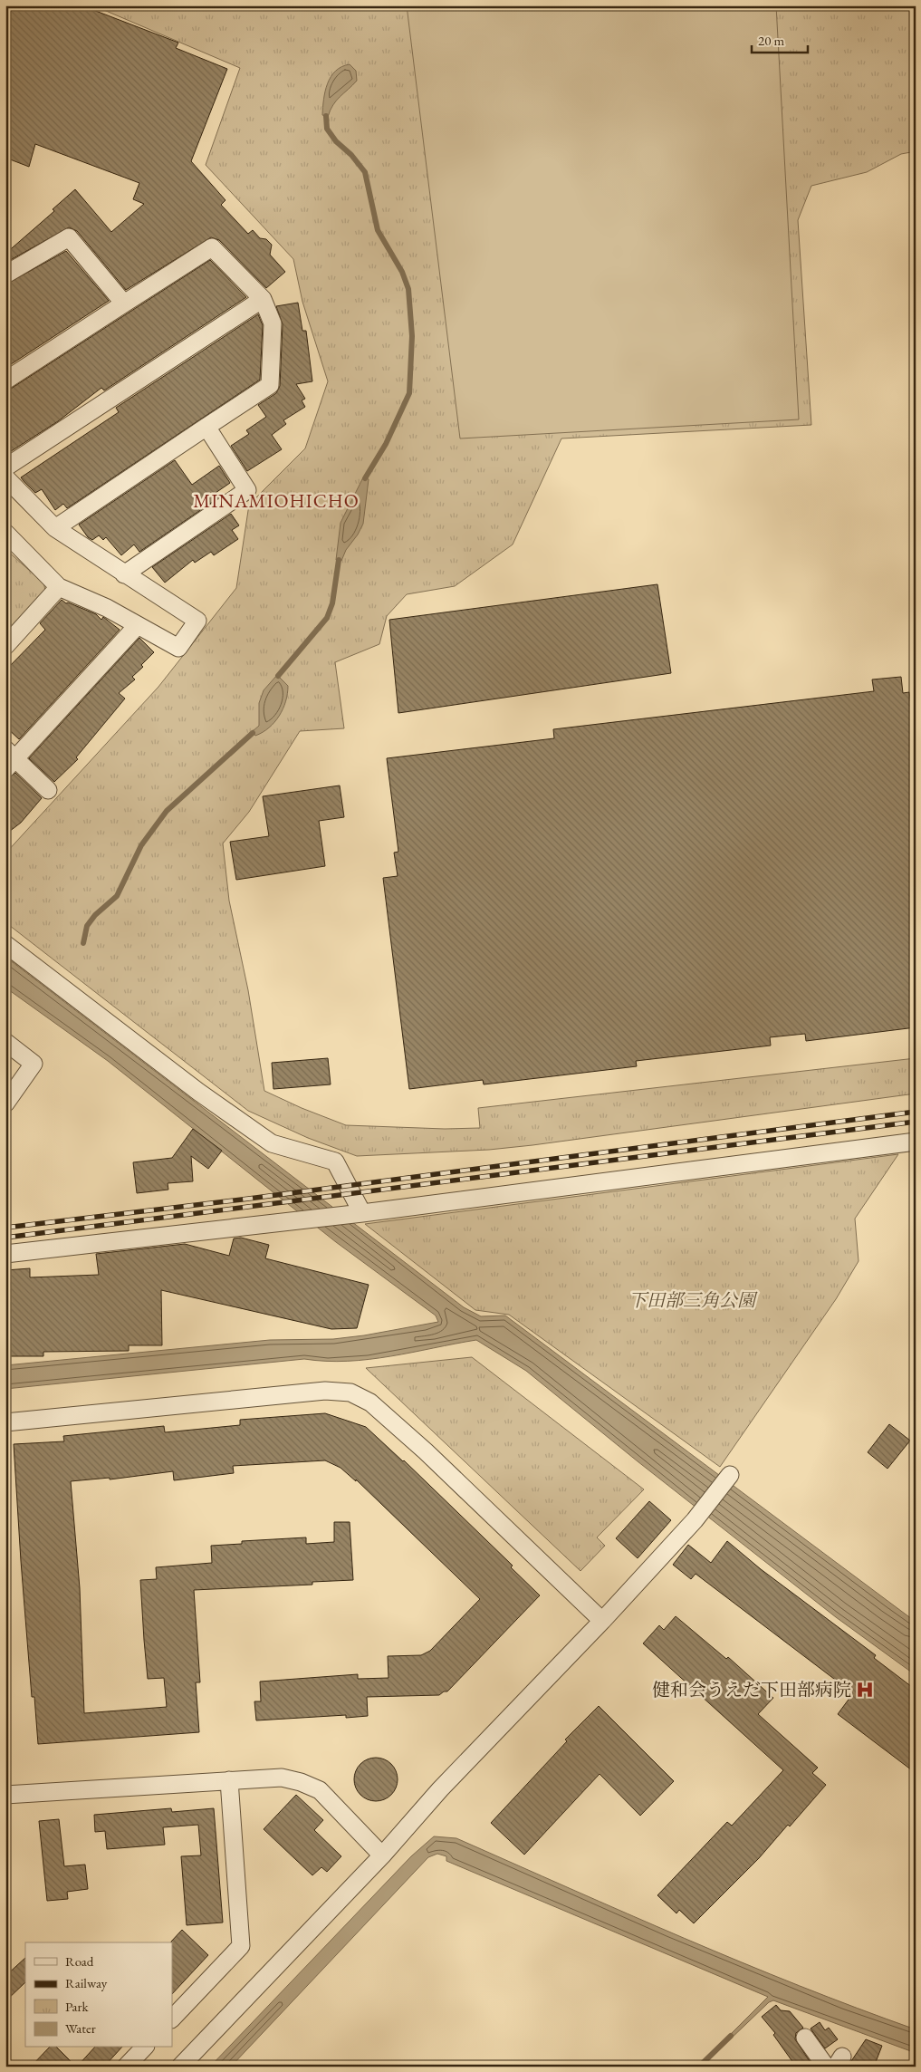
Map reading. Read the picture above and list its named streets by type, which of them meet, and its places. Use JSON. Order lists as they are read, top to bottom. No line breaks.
{"districts":["MINAMIOHICHO"],"parks":["下田部三角公園"],"places":{"hospital":["健和会うえだ下田部病院"]},"legend":["Road","Railway","Park","Water"],"scale_bar":"20 m"}
